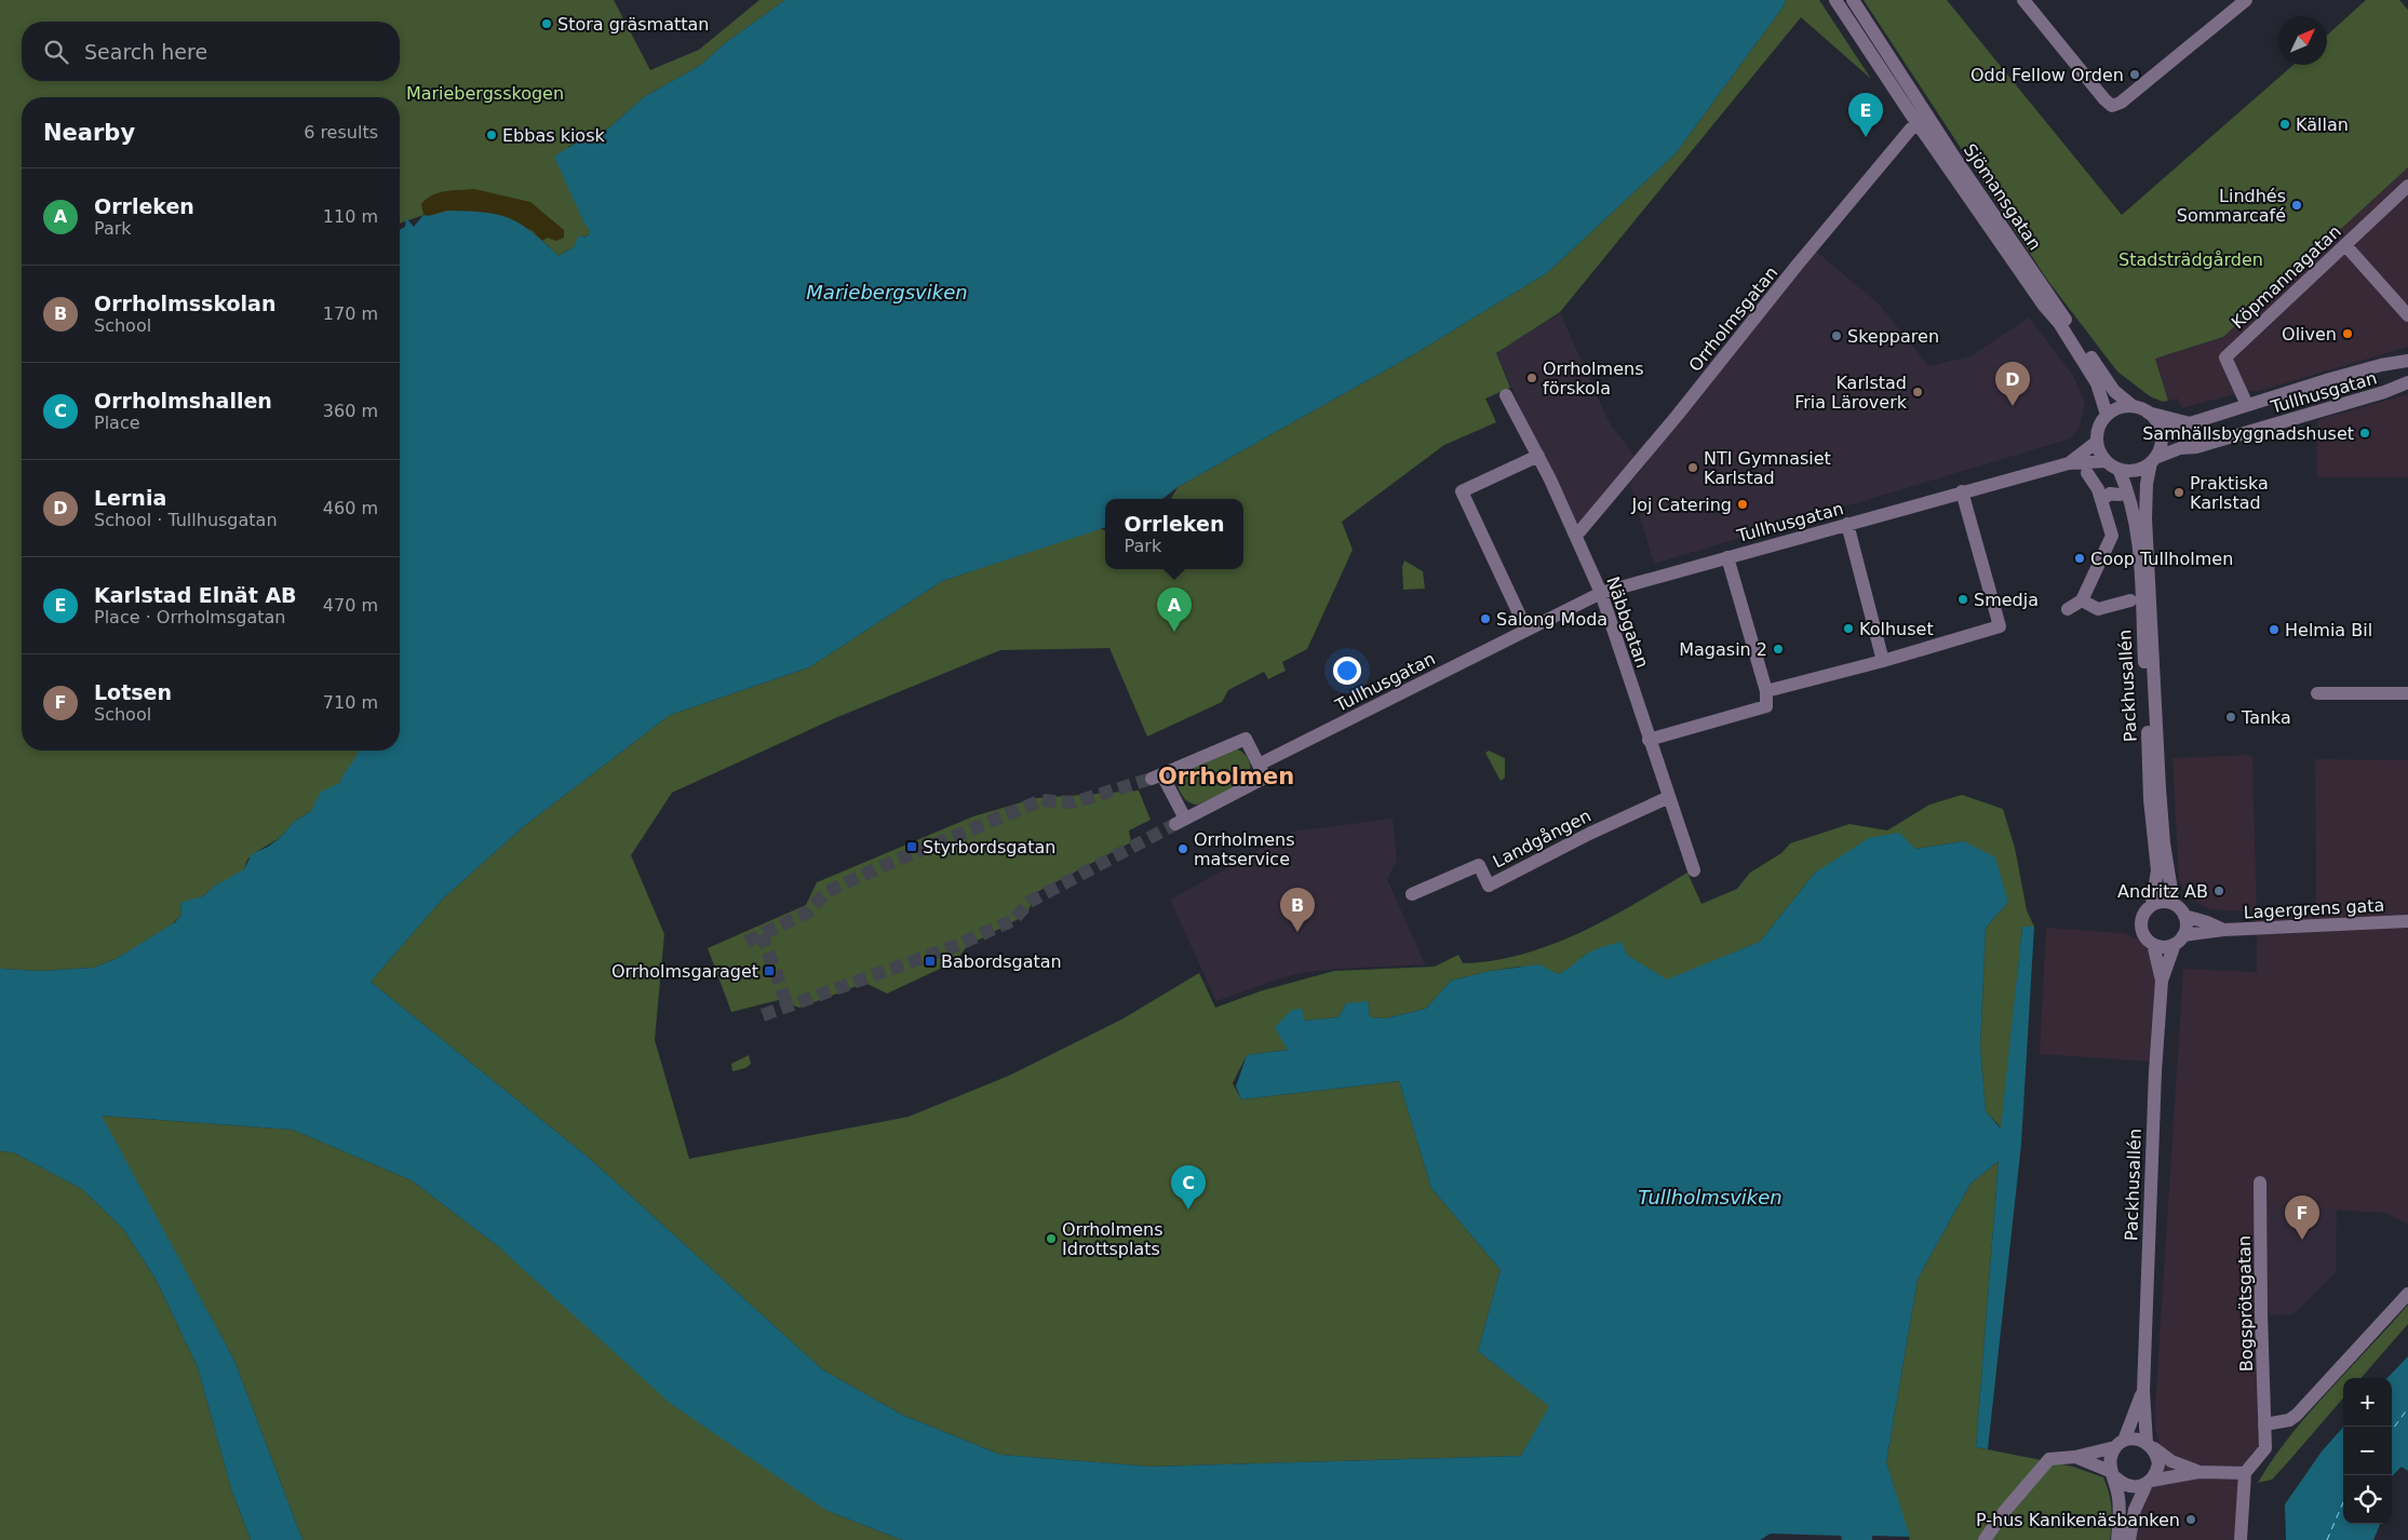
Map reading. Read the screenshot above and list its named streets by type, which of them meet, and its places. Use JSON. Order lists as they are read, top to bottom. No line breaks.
{"streets":{"street":["Sjömansgatan","Köpmannagatan","Orrholmsgatan","Tullhusgatan","Näbbgatan","Packhusallén","Landgången","Lagergrens gata","Bogsprötsgatan"]},"crossings":[["Sjömansgatan","Orrholmsgatan"],["Sjömansgatan","Tullhusgatan"],["Sjömansgatan","Packhusallén"],["Köpmannagatan","Tullhusgatan"],["Orrholmsgatan","Näbbgatan"],["Tullhusgatan","Näbbgatan"],["Tullhusgatan","Packhusallén"],["Näbbgatan","Landgången"],["Packhusallén","Lagergrens gata"]],"districts":["Orrholmen"],"water":["Mariebergsviken","Tullholmsviken"],"parks":["Mariebergsskogen","Stadsträdgården"],"places":{"other":["Stora gräsmattan","Odd Fellow Orden","Källan","Ebbas kiosk","Lindhés Sommarcafé","Oliven","Skepparen","Orrholmens förskola","Karlstad Fria Läroverk","Samhällsbyggnadshuset","NTI Gymnasiet Karlstad","Praktiska Karlstad","Joj Catering","Coop Tullholmen","Smedja","Salong Moda","Kolhuset","Helmia Bil","Magasin 2","Tanka","Orrholmens matservice","Andritz AB","Orrholmens Idrottsplats","P-hus Kanikenäsbanken"],"transit":["Styrbordsgatan","Babordsgatan","Orrholmsgaraget"]},"north":"top right","page":{"search":"Search here","pins":["E","D","A","B","C","F"],"heading":["Nearby","6 results"],"list":[{"mark":"A","name":"Orrleken","note":"Park","value":"110 m"},{"mark":"B","name":"Orrholmsskolan","note":"School","value":"170 m"},{"mark":"C","name":"Orrholmshallen","note":"Place","value":"360 m"},{"mark":"D","name":"Lernia","note":"School · Tullhusgatan","value":"460 m"},{"mark":"E","name":"Karlstad Elnät AB","note":"Place · Orrholmsgatan","value":"470 m"},{"mark":"F","name":"Lotsen","note":"School","value":"710 m"}],"popup":["Orrleken","Park"],"map_buttons":["+","−"]}}
